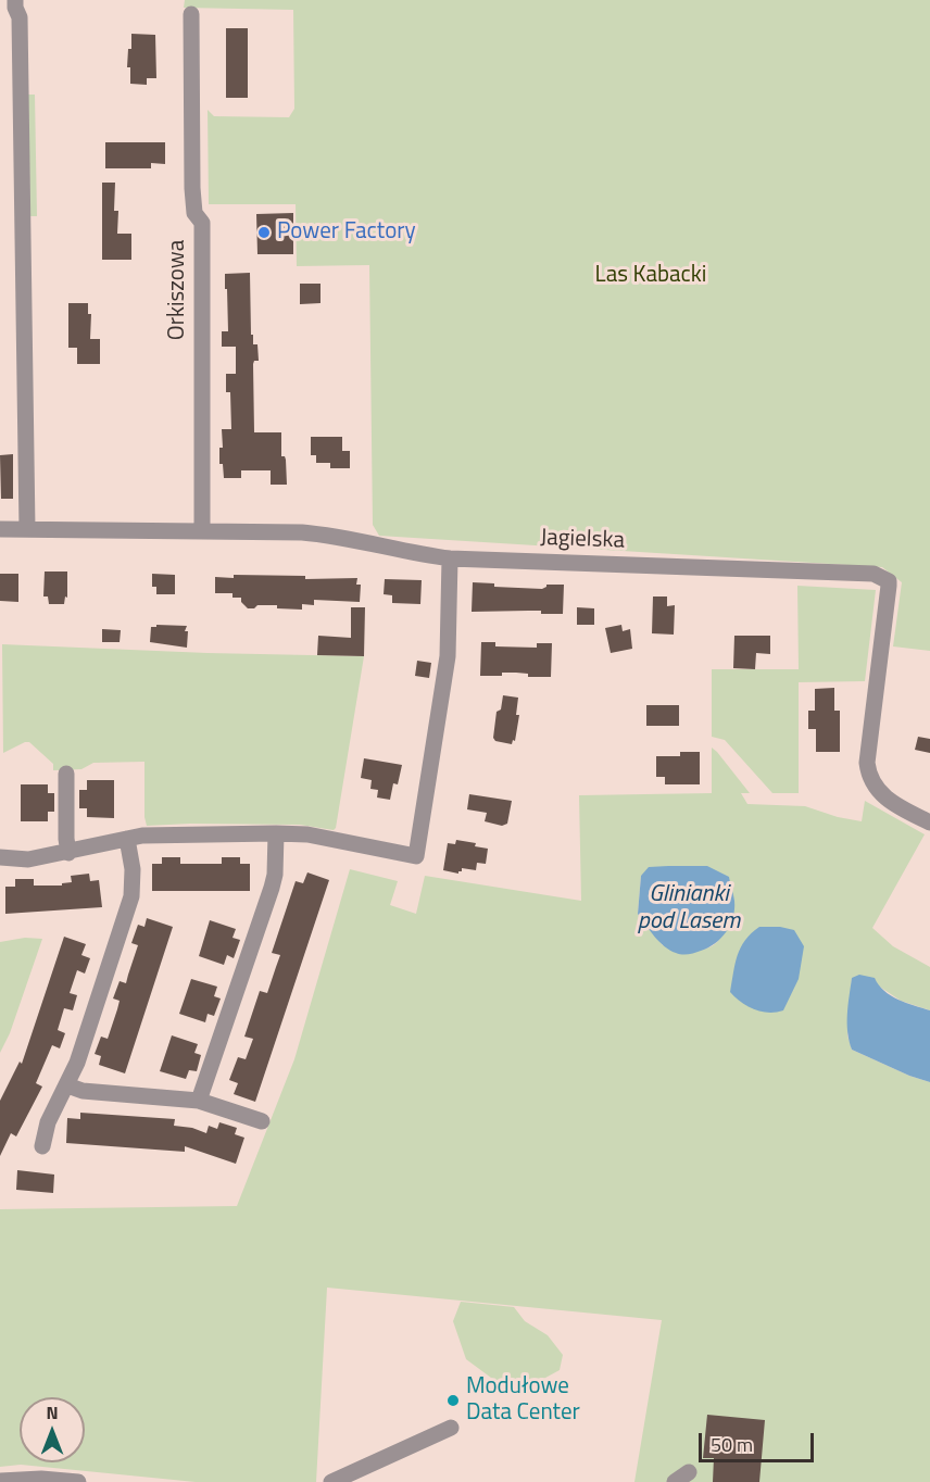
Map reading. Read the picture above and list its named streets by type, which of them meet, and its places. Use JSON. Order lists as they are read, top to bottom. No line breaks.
{"streets":{"street":["Orkiszowa","Jagielska"]},"crossings":[["Orkiszowa","Jagielska"]],"water":["Glinianki pod Lasem"],"parks":["Las Kabacki"],"places":["Power Factory","Modułowe Data Center"],"scale_bar":"50 m","north":"top"}
